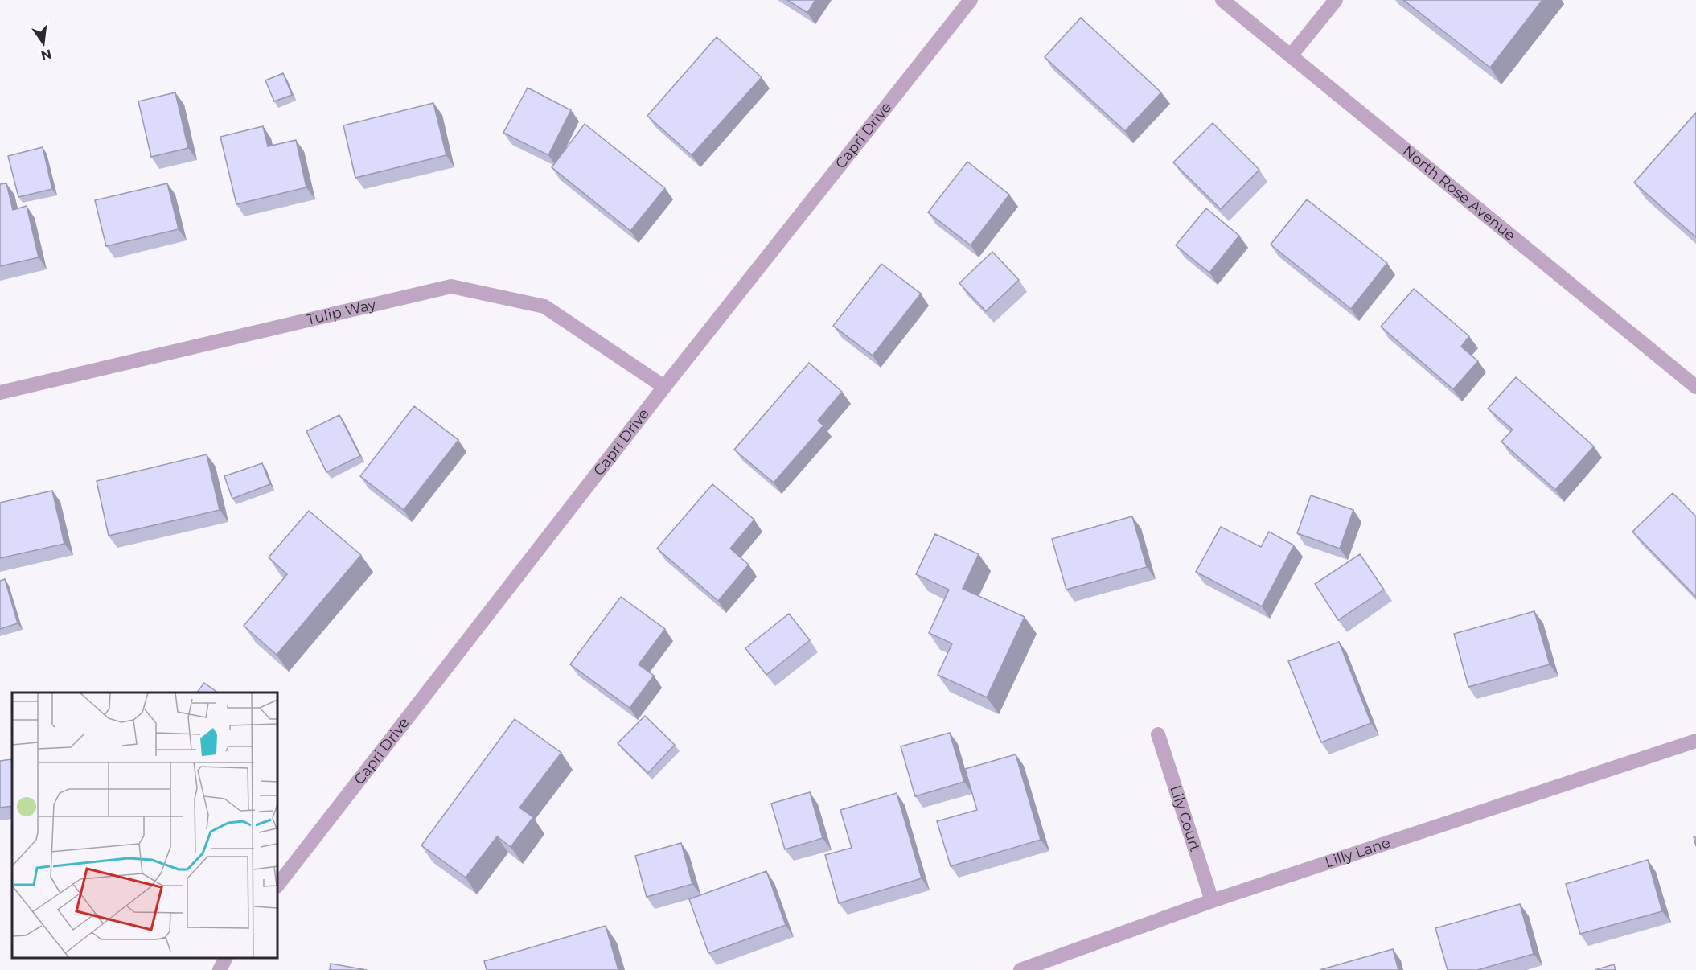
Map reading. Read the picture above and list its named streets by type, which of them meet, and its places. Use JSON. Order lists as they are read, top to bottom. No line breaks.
{"streets":{"street":["Capri Drive","North Rose Avenue","Tulip Way","Lily Court","Lilly Lane"]},"crossings":[["Capri Drive","Tulip Way"],["Lily Court","Lilly Lane"]],"north":"bottom"}
